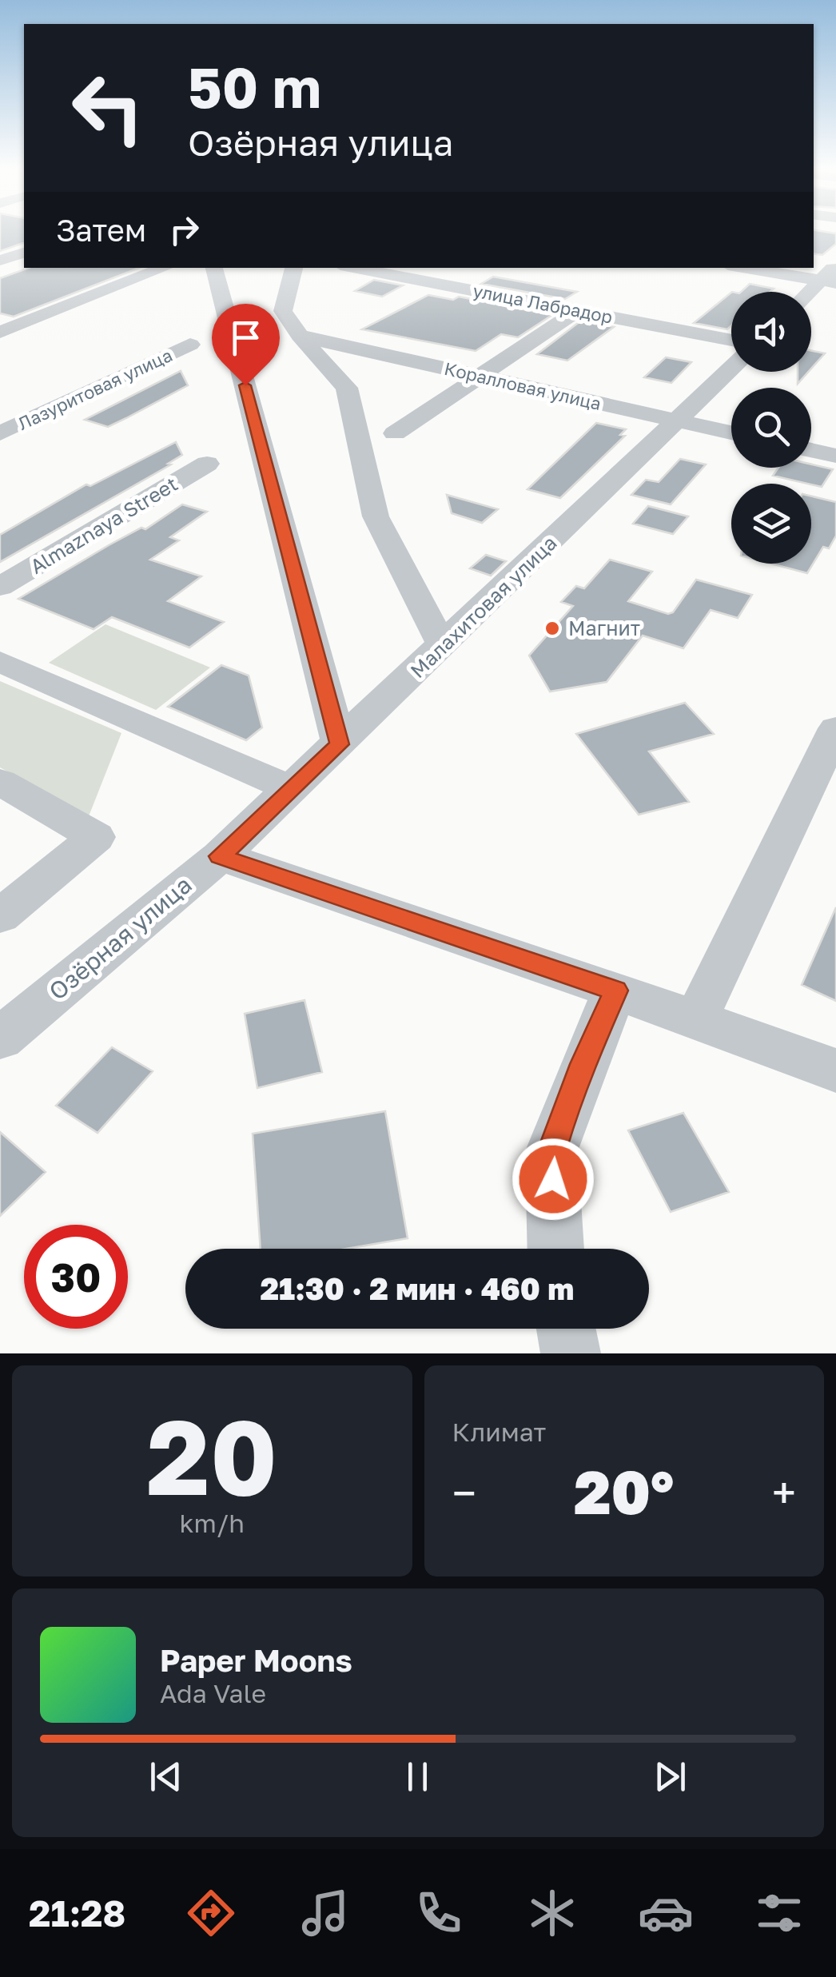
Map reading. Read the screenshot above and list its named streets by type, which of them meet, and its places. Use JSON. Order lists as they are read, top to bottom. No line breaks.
{"streets":{"street":["улица Лабрадор","Коралловая улица","Лазуритовая улица","Almaznaya Street","Малахитовая улица","Озёрная улица"]},"crossings":[["Коралловая улица","Малахитовая улица"],["Малахитовая улица","Озёрная улица"]],"places":["Магнит"],"page":{"turn":["50 m","Озёрная улица"],"then":"Затем","limit":"30","trip":"21:30 · 2 мин · 460 m","tile":[["20","km/h"],"Климат"],"heat":["−","20°","+"],"song":["Paper Moons","Ada Vale"],"tabs":"21:28"}}
